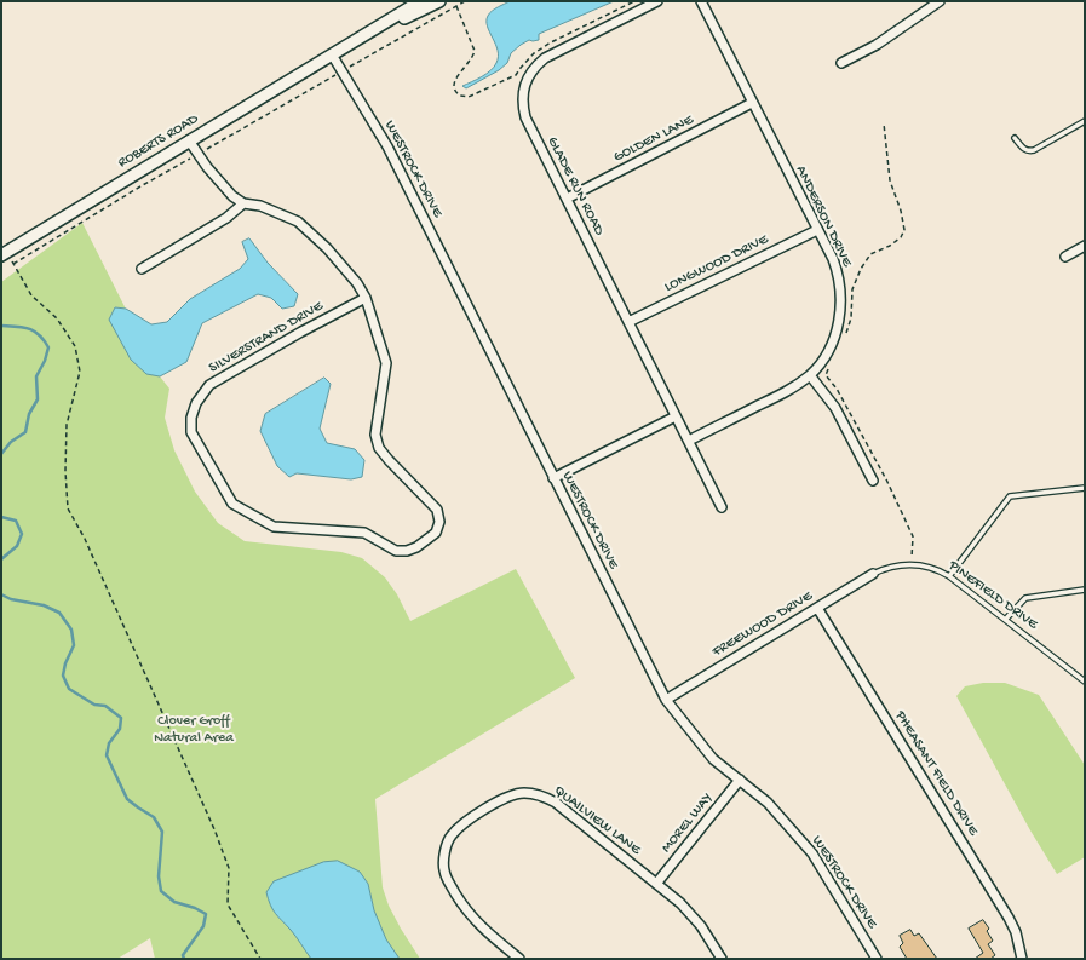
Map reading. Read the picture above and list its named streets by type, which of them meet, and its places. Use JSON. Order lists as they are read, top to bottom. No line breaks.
{"streets":{"main road":["ROBERTS ROAD"],"street":["GOLDEN LANE","WESTROCK DRIVE","GLADE RUN ROAD","ANDERSON DRIVE","LONGWOOD DRIVE","SILVERSTRAND DRIVE","FREEWOOD DRIVE","PHEASANT FIELD DRIVE","QUAILVIEW LANE","MOREL WAY"],"lane":["PINEFIELD DRIVE"]},"crossings":[["GOLDEN LANE","GLADE RUN ROAD"],["GOLDEN LANE","ANDERSON DRIVE"],["ROBERTS ROAD","WESTROCK DRIVE"],["WESTROCK DRIVE","FREEWOOD DRIVE"],["WESTROCK DRIVE","MOREL WAY"],["GLADE RUN ROAD","ANDERSON DRIVE"],["GLADE RUN ROAD","LONGWOOD DRIVE"],["ANDERSON DRIVE","LONGWOOD DRIVE"],["PINEFIELD DRIVE","FREEWOOD DRIVE"],["FREEWOOD DRIVE","PHEASANT FIELD DRIVE"],["QUAILVIEW LANE","MOREL WAY"]],"parks":["Clover Groff Natural Area"]}
